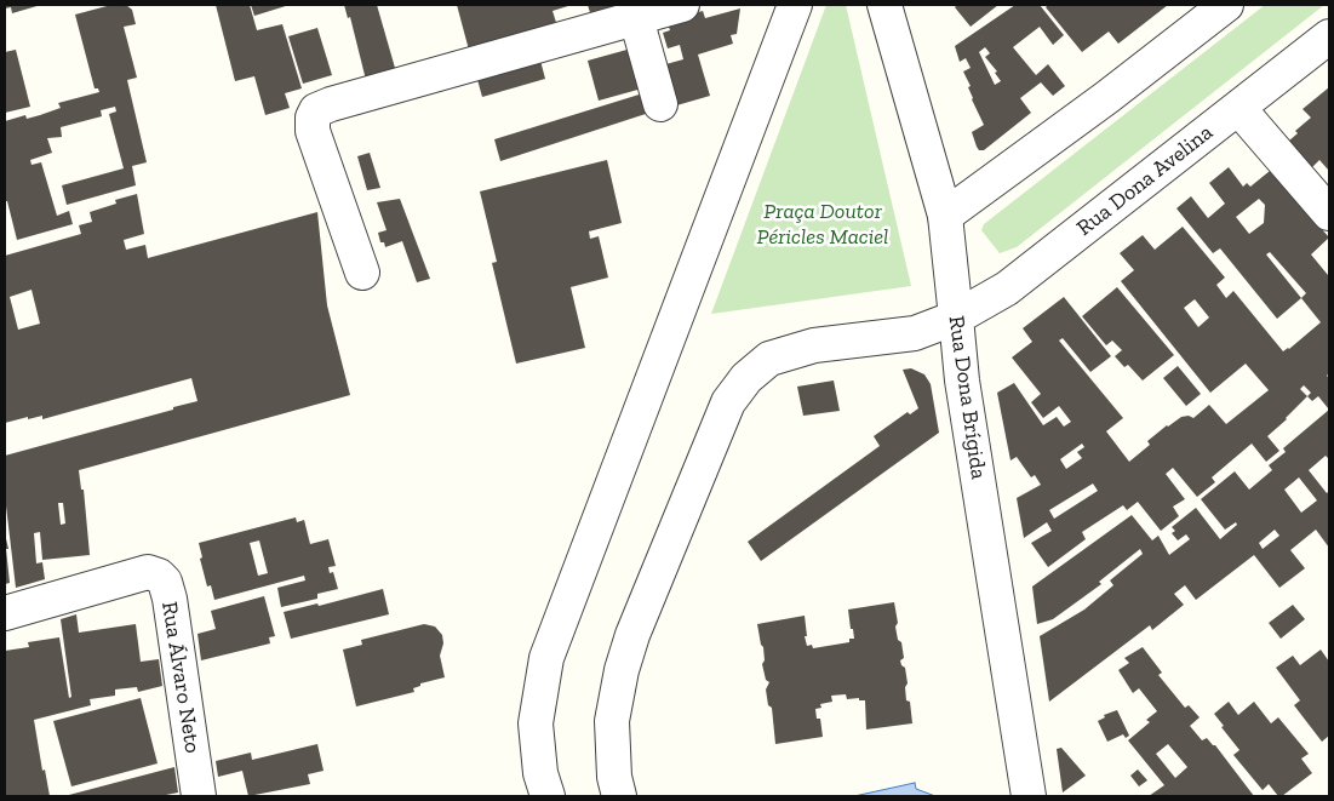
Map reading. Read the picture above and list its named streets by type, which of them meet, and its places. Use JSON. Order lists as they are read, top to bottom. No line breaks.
{"streets":{"street":["Rua Dona Avelina","Rua Dona Brígida","Rua Álvaro Neto"]},"crossings":[["Rua Dona Avelina","Rua Dona Brígida"]],"parks":["Praça Doutor Péricles Maciel"]}
